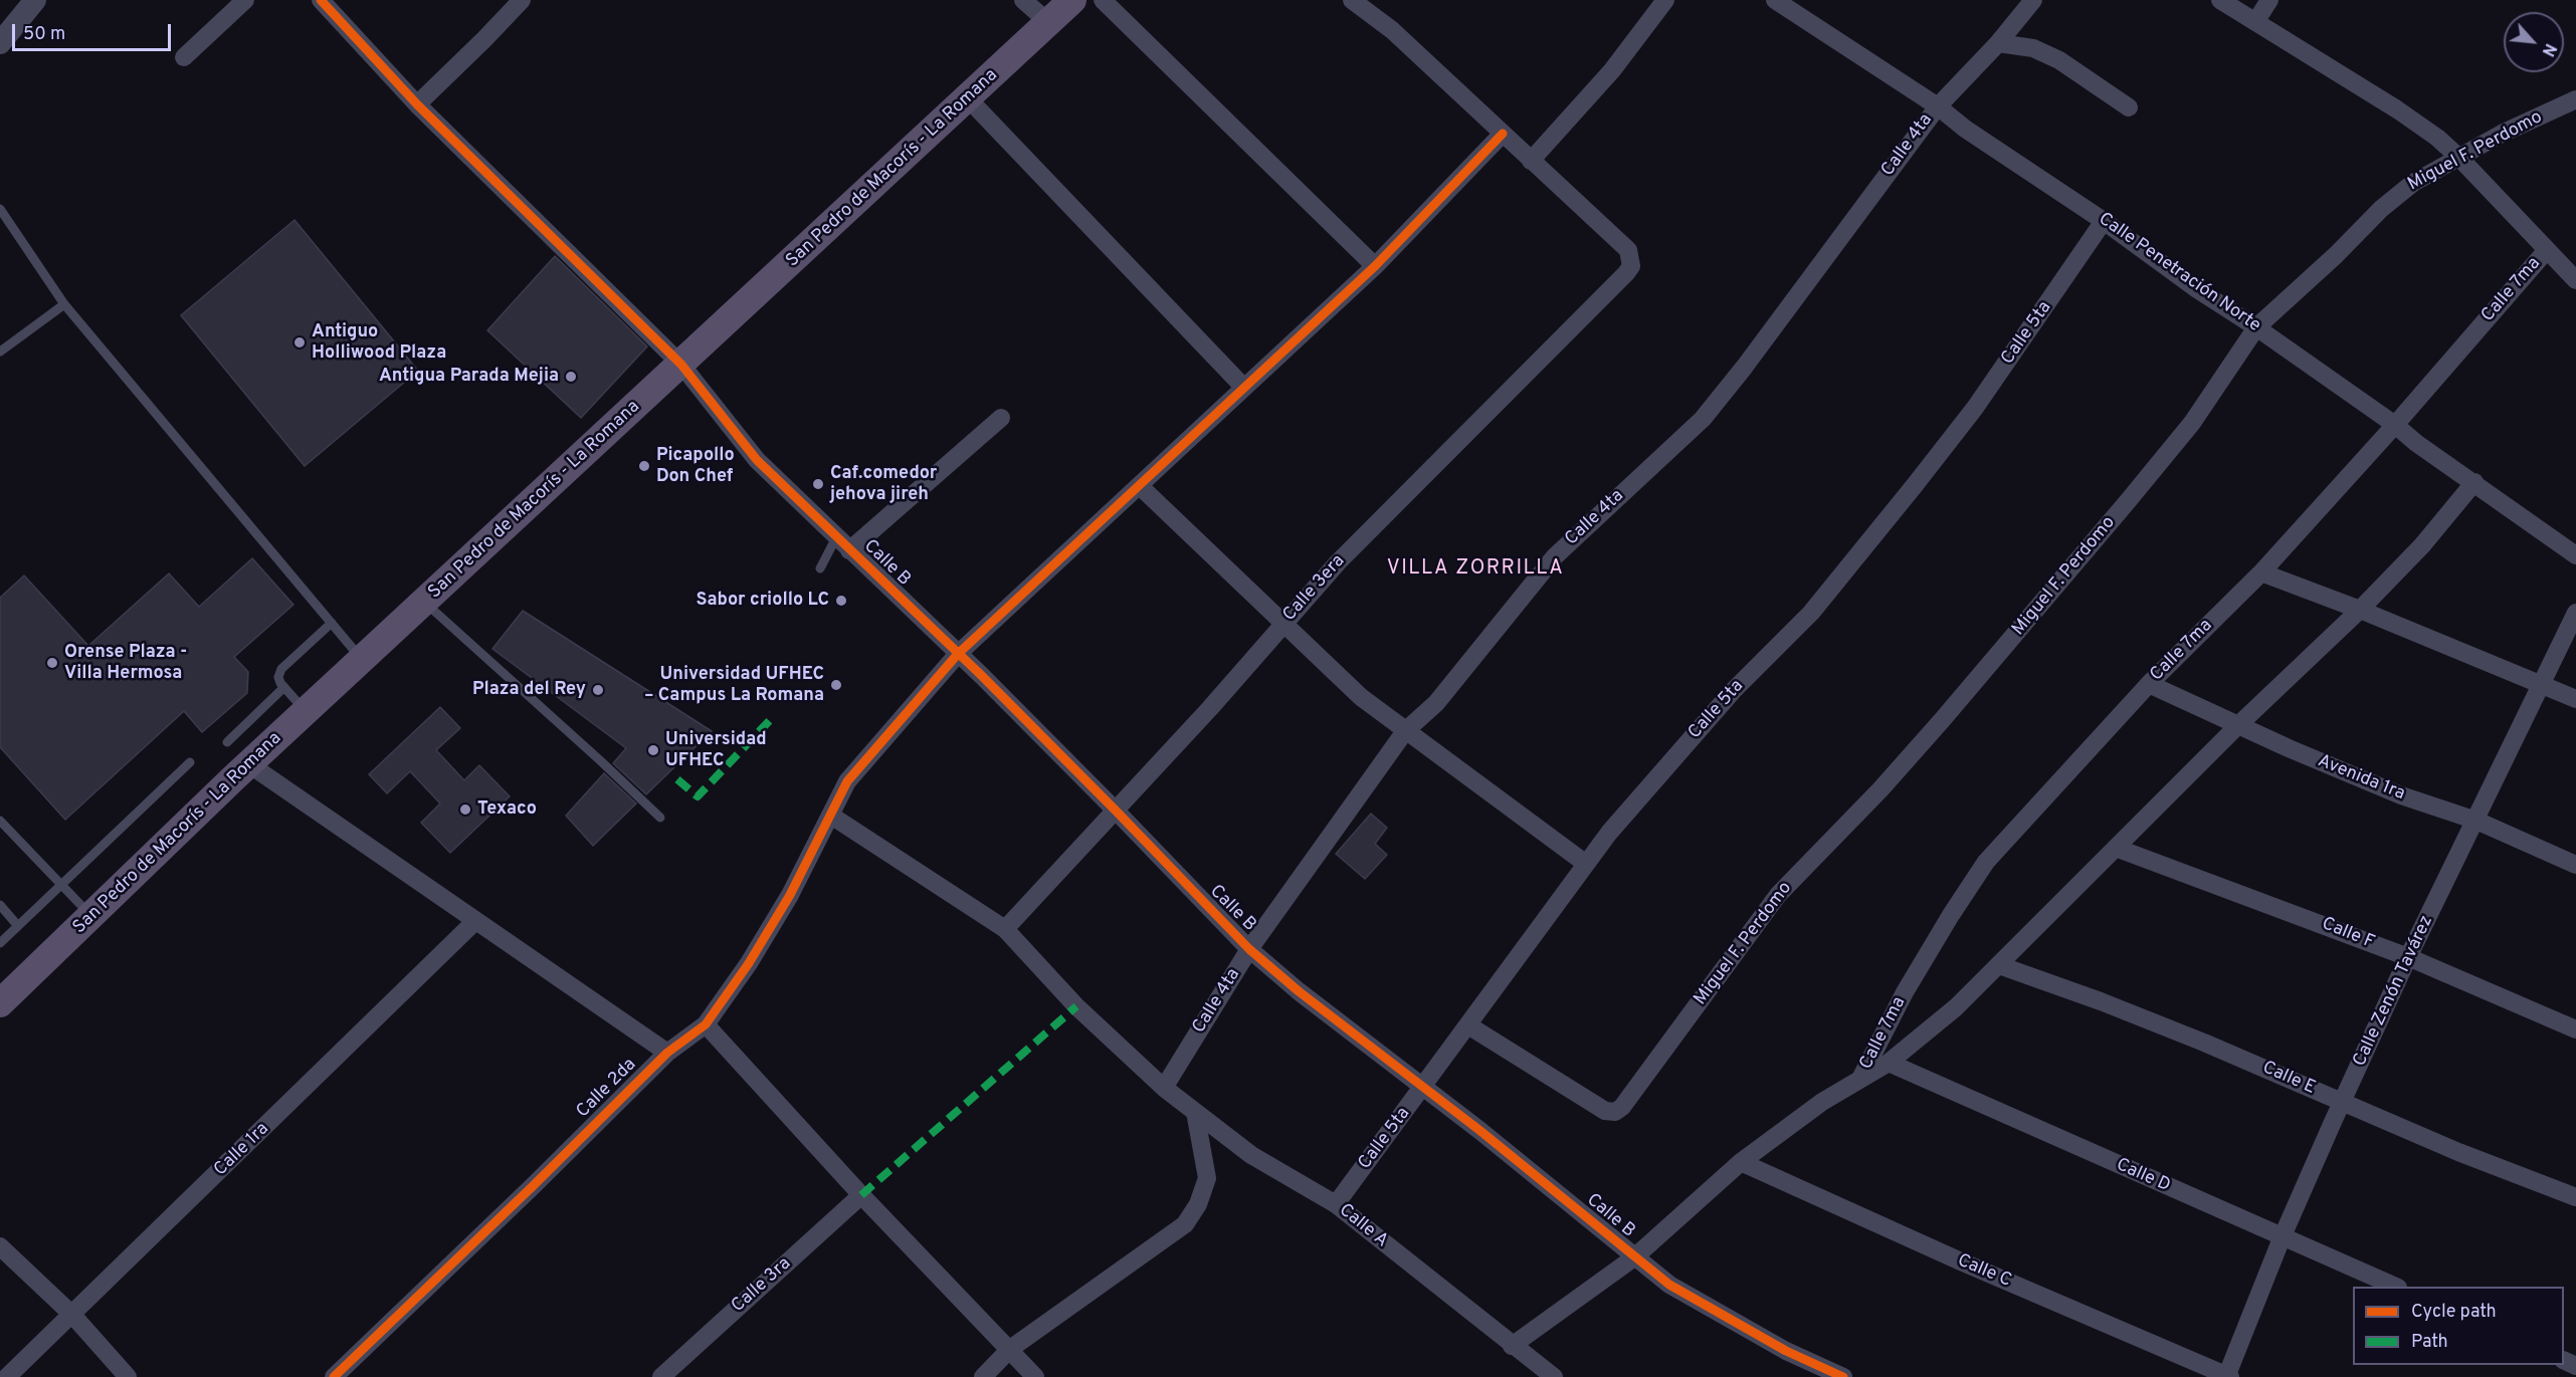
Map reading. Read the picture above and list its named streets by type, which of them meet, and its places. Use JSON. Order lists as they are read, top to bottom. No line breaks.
{"streets":{"main road":["San Pedro de Macorís - La Romana"],"street":["Calle 4ta","Miguel F. Perdomo","Calle Penetración Norte","Calle 7ma","Calle 5ta","Calle B","Calle 3era","Avenida 1ra","Calle F","Calle Zenón Tavárez","Calle E","Calle 2da","Calle 1ra","Calle D","Calle A","Calle C","Calle 3ra"]},"crossings":[["Calle 4ta","Calle Penetración Norte"],["Calle 4ta","Calle B"],["Calle 4ta","Calle A"],["Miguel F. Perdomo","Calle Penetración Norte"],["Miguel F. Perdomo","Calle 5ta"],["San Pedro de Macorís - La Romana","Calle B"],["Calle Penetración Norte","Calle 7ma"],["Calle Penetración Norte","Calle 5ta"],["Calle 7ma","Avenida 1ra"],["Calle 5ta","Calle B"],["Calle 5ta","Calle A"],["Calle B","Calle 3era"],["Calle B","Calle 2da"],["Calle 3era","Calle A"],["Avenida 1ra","Calle Zenón Tavárez"],["Calle F","Calle Zenón Tavárez"],["Calle Zenón Tavárez","Calle E"],["Calle Zenón Tavárez","Calle D"],["Calle Zenón Tavárez","Calle C"],["Calle 2da","Calle A"]],"districts":["VILLA ZORRILLA"],"places":["Antiguo Holliwood Plaza","Antigua Parada Mejia","Picapollo Don Chef","Caf.comedor jehova jireh","Sabor criollo LC","Orense Plaza - Villa Hermosa","Universidad UFHEC – Campus La Romana","Plaza del Rey","Universidad UFHEC","Texaco"],"legend":["Cycle path","Path"],"scale_bar":"50 m","north":"bottom right"}
